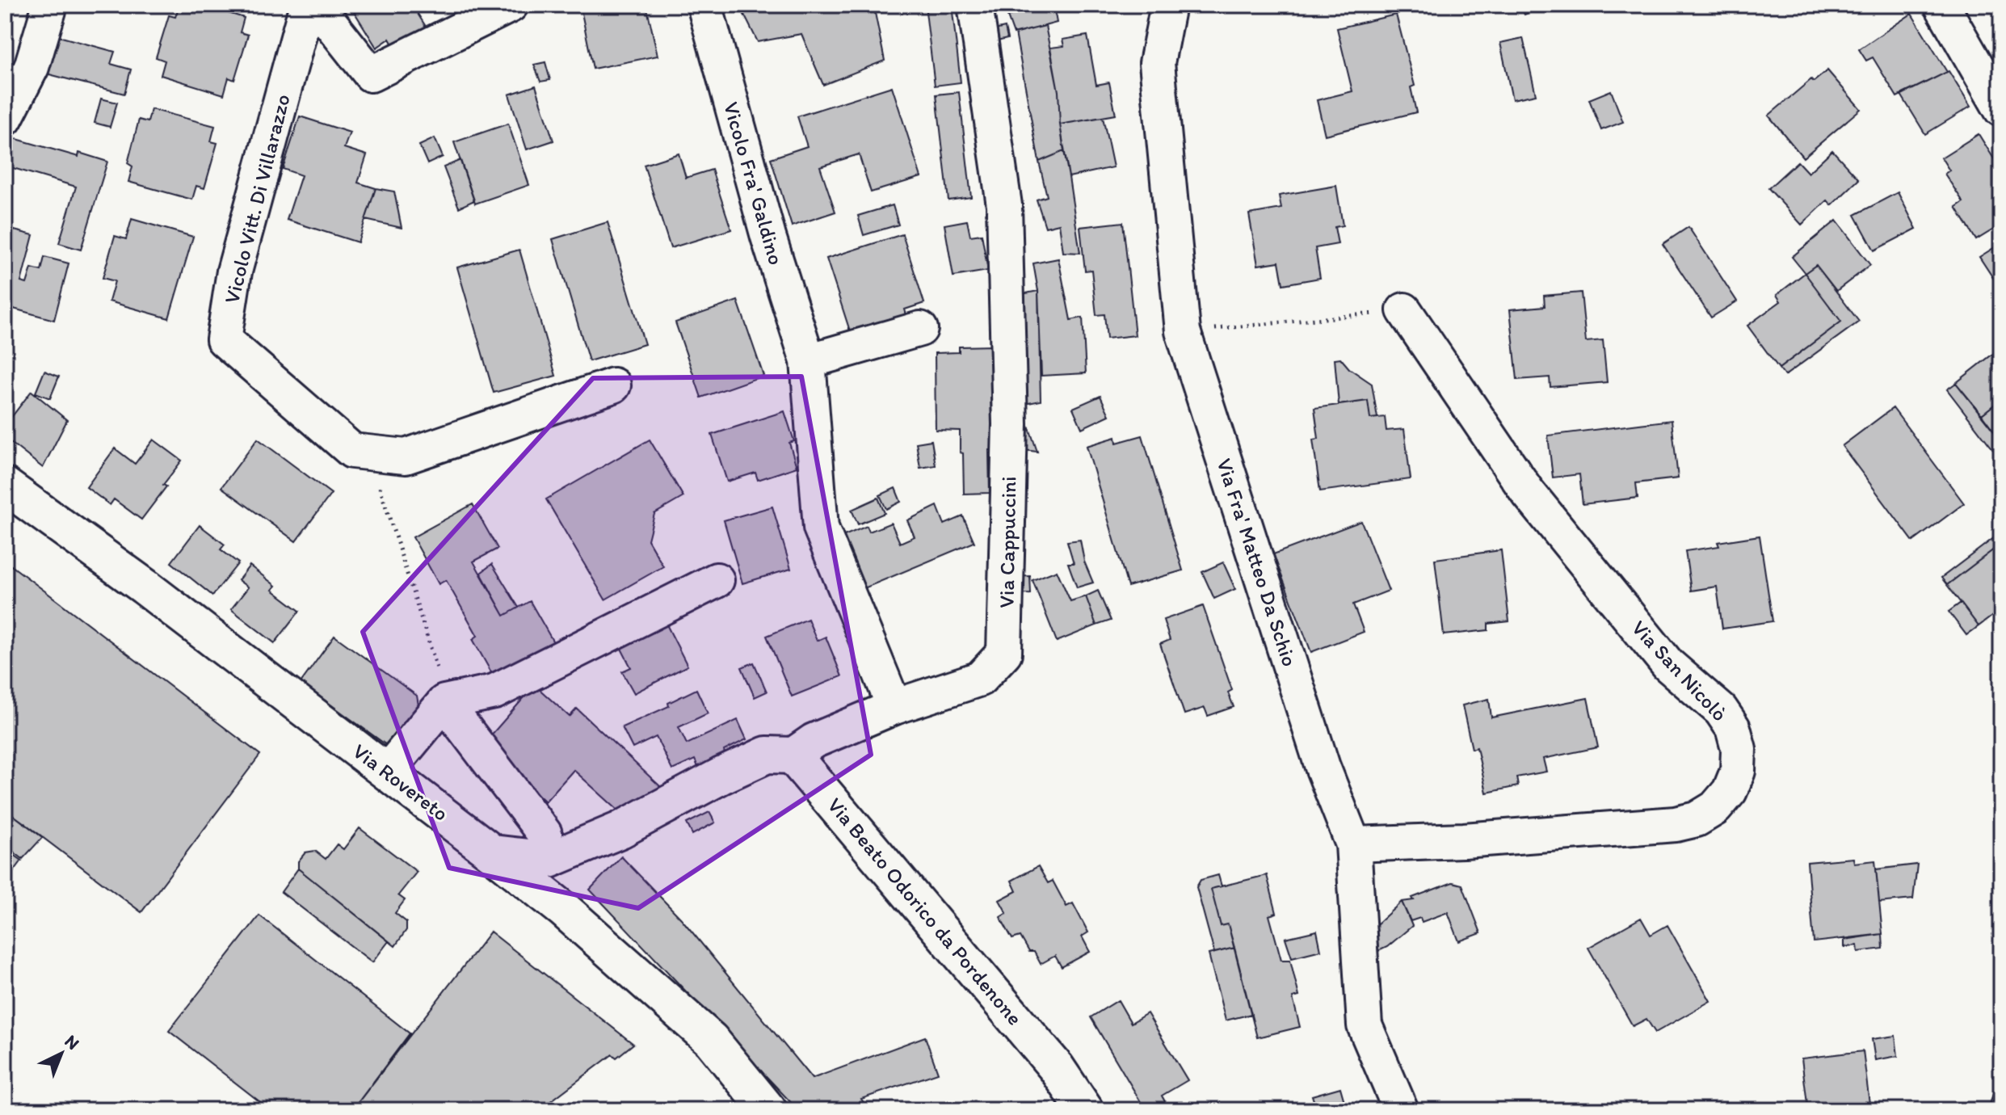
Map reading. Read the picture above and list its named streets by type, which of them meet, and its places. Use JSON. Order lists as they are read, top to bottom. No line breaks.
{"streets":{"street":["Vicolo Fra' Galdino","Vicolo Vitt. Di Villarazzo","Via Cappuccini","Via Fra' Matteo Da Schio","Via San Nicolò","Via Rovereto","Via Beato Odorico da Pordenone"]},"crossings":[["Vicolo Fra' Galdino","Via Cappuccini"],["Via Cappuccini","Via Rovereto"],["Via Cappuccini","Via Beato Odorico da Pordenone"],["Via Fra' Matteo Da Schio","Via San Nicolò"]],"north":"top right"}
